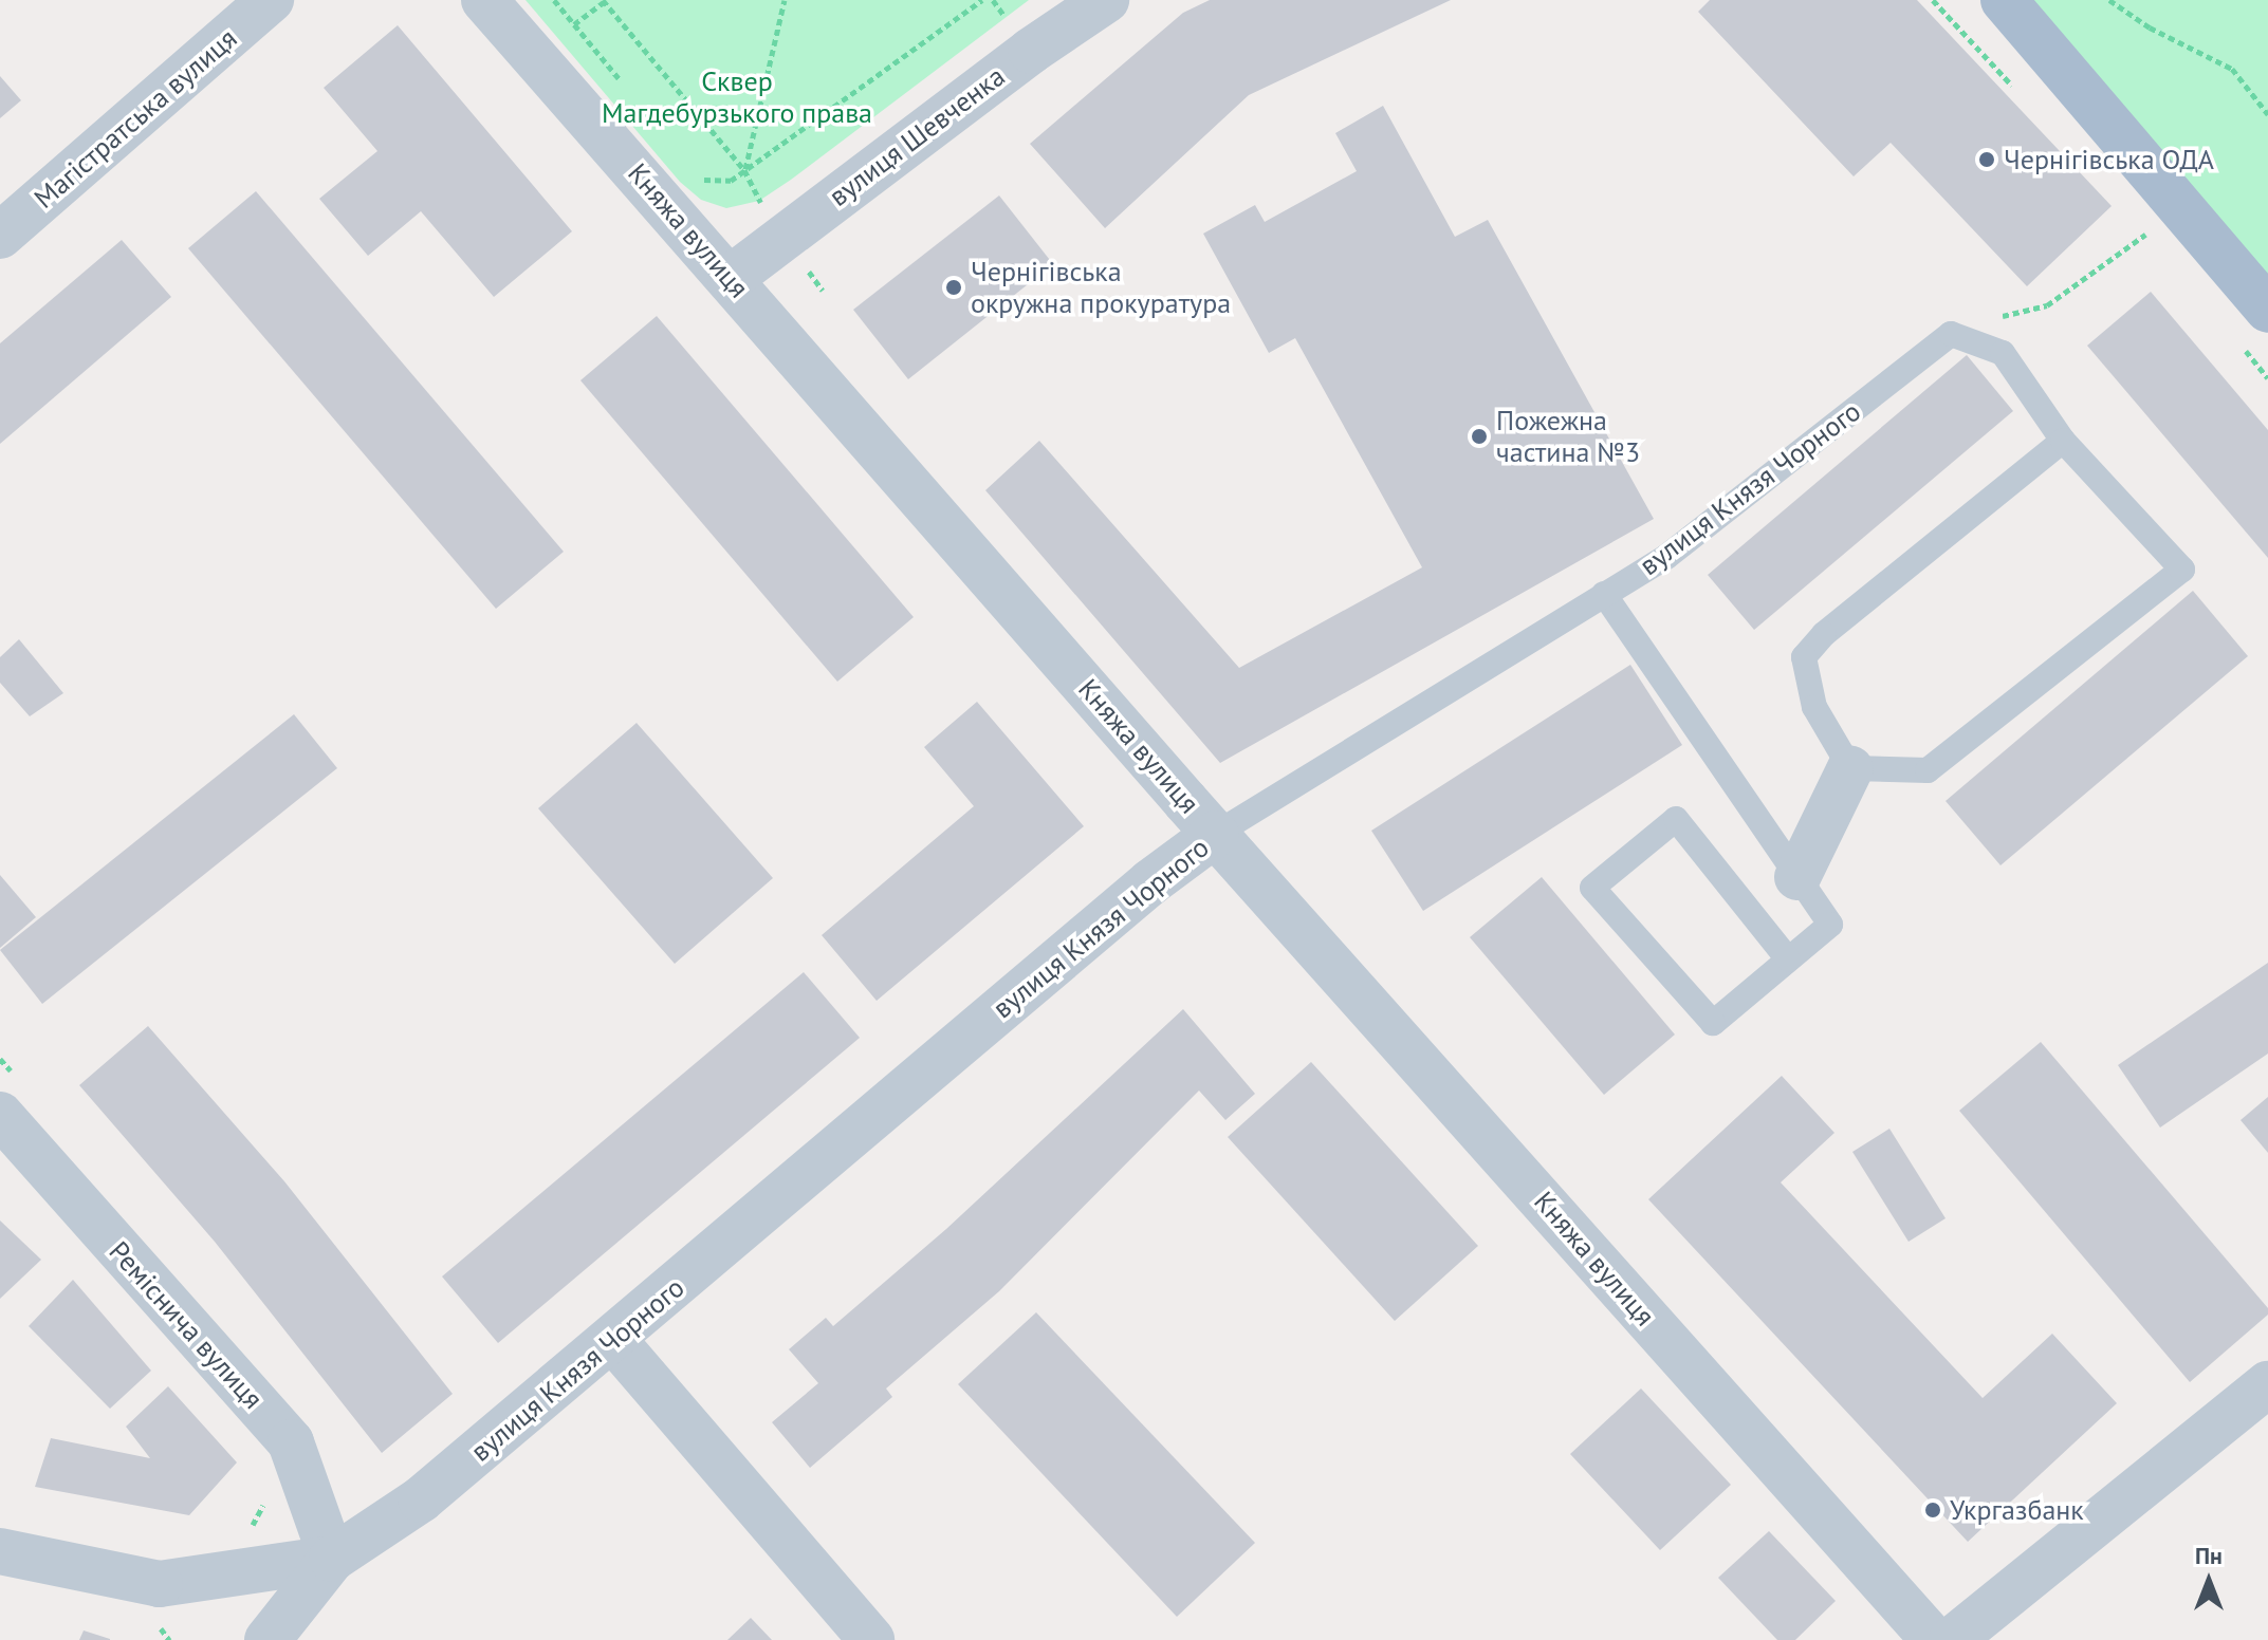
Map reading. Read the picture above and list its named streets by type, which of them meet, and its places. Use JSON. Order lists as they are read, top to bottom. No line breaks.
{"streets":{"street":["Магістратська вулиця","вулиця Шевченка","Княжа вулиця","вулиця Князя Чорного","Реміснича вулиця"]},"crossings":[["вулиця Шевченка","Княжа вулиця"],["Княжа вулиця","вулиця Князя Чорного"],["вулиця Князя Чорного","Реміснича вулиця"]],"parks":["Сквер Магдебурзького права"],"places":["Чернігівська ОДА","Чернігівська окружна прокуратура","Пожежна частина №3","Укргазбанк"],"north":"top"}
